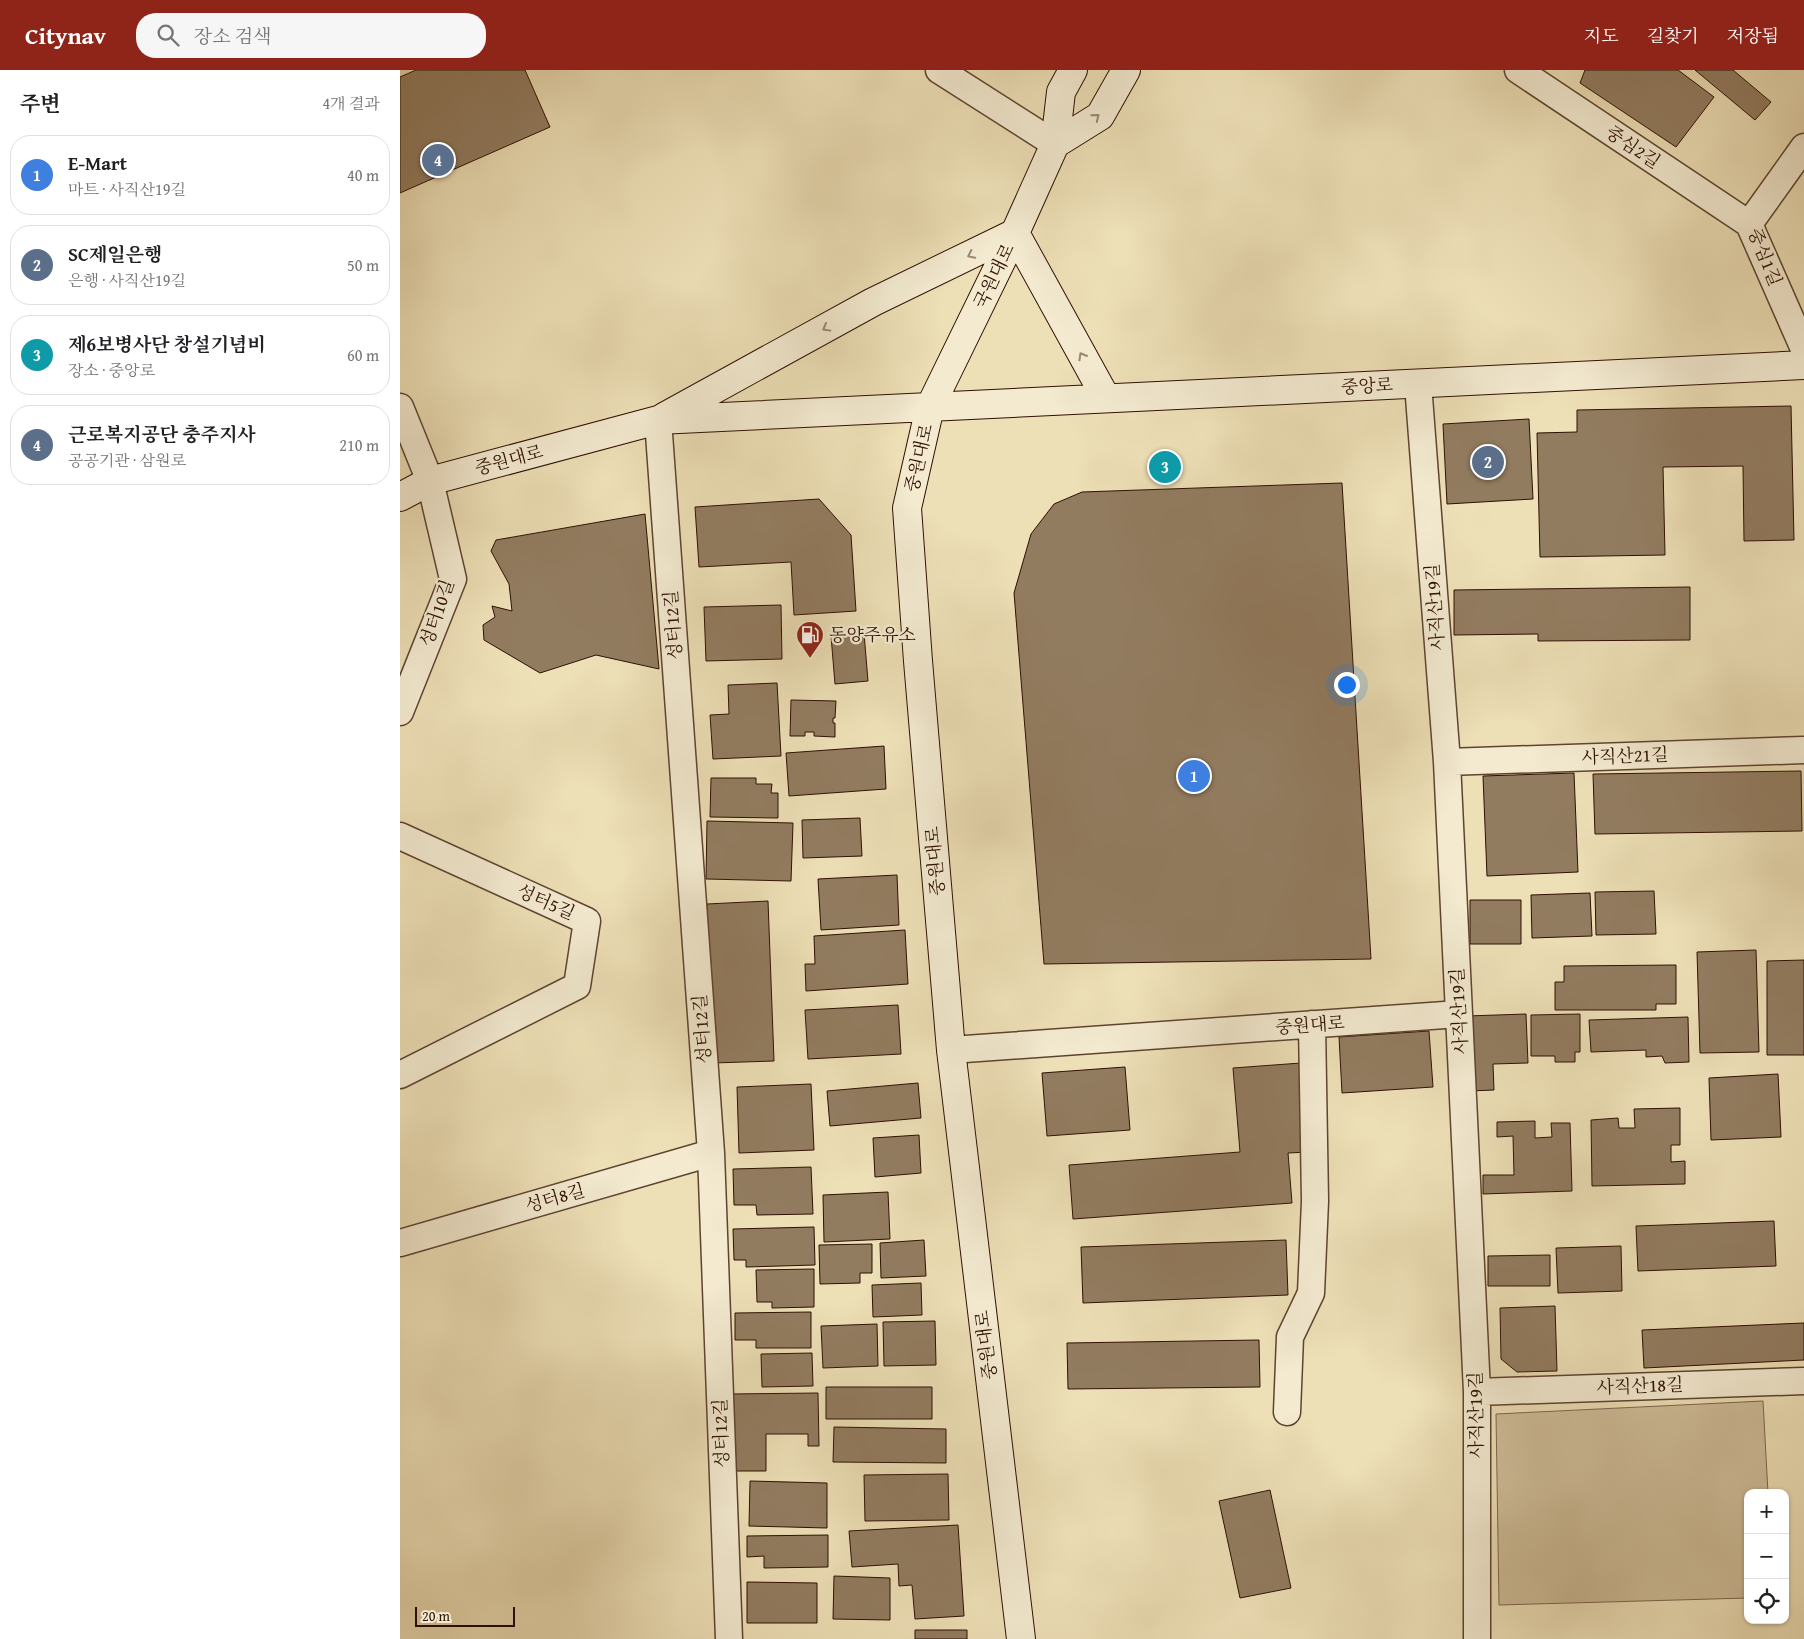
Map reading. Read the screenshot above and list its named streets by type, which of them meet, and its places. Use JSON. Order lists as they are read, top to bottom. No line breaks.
{"streets":{"street":["중심2길","중심1길","국원대로","중앙로","중원대로","사직산19길","성터10길","성터12길","사직산21길","성터5길","성터8길","사직산18길"]},"crossings":[["중심2길","중심1길"],["국원대로","중앙로"],["국원대로","중원대로"],["중앙로","중원대로"],["중앙로","사직산19길"],["중원대로","사직산19길"],["중원대로","성터10길"],["중원대로","성터12길"],["사직산19길","사직산21길"],["사직산19길","사직산18길"],["성터12길","성터8길"]],"places":{"fuel station":["동양주유소"]},"scale_bar":"20 m","page":{"header":"Citynav","search":"장소 검색","nav":["지도","길찾기","저장됨"],"heading":["주변","4개 결과"],"list":[{"mark":"1","name":"E-Mart","note":"마트 · 사직산19길","value":"40 m"},{"mark":"2","name":"SC제일은행","note":"은행 · 사직산19길","value":"50 m"},{"mark":"3","name":"제6보병사단 창설기념비","note":"장소 · 중앙로","value":"60 m"},{"mark":"4","name":"근로복지공단 충주지사","note":"공공기관 · 삼원로","value":"210 m"}],"pins":["4","2","3","1"],"map_buttons":["+","−"],"scale":"20 m"}}
